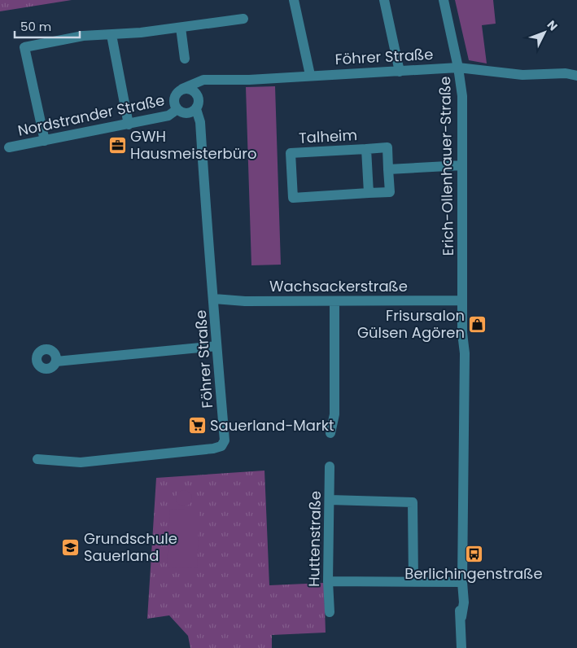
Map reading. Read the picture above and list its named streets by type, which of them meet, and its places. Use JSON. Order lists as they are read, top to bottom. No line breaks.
{"streets":{"street":["Föhrer Straße","Nordstrander Straße","Talheim","Erich-Ollenhauer-Straße","Wachsackerstraße","Huttenstraße"]},"crossings":[["Föhrer Straße","Nordstrander Straße"],["Föhrer Straße","Erich-Ollenhauer-Straße"],["Föhrer Straße","Wachsackerstraße"],["Erich-Ollenhauer-Straße","Wachsackerstraße"]],"places":{"office":["GWH Hausmeisterbüro"],"shop":["Frisursalon Gülsen Agören"],"supermarket":["Sauerland-Markt"],"school or university":["Grundschule Sauerland"],"bus stop":["Berlichingenstraße"]},"scale_bar":"50 m","north":"top right"}
